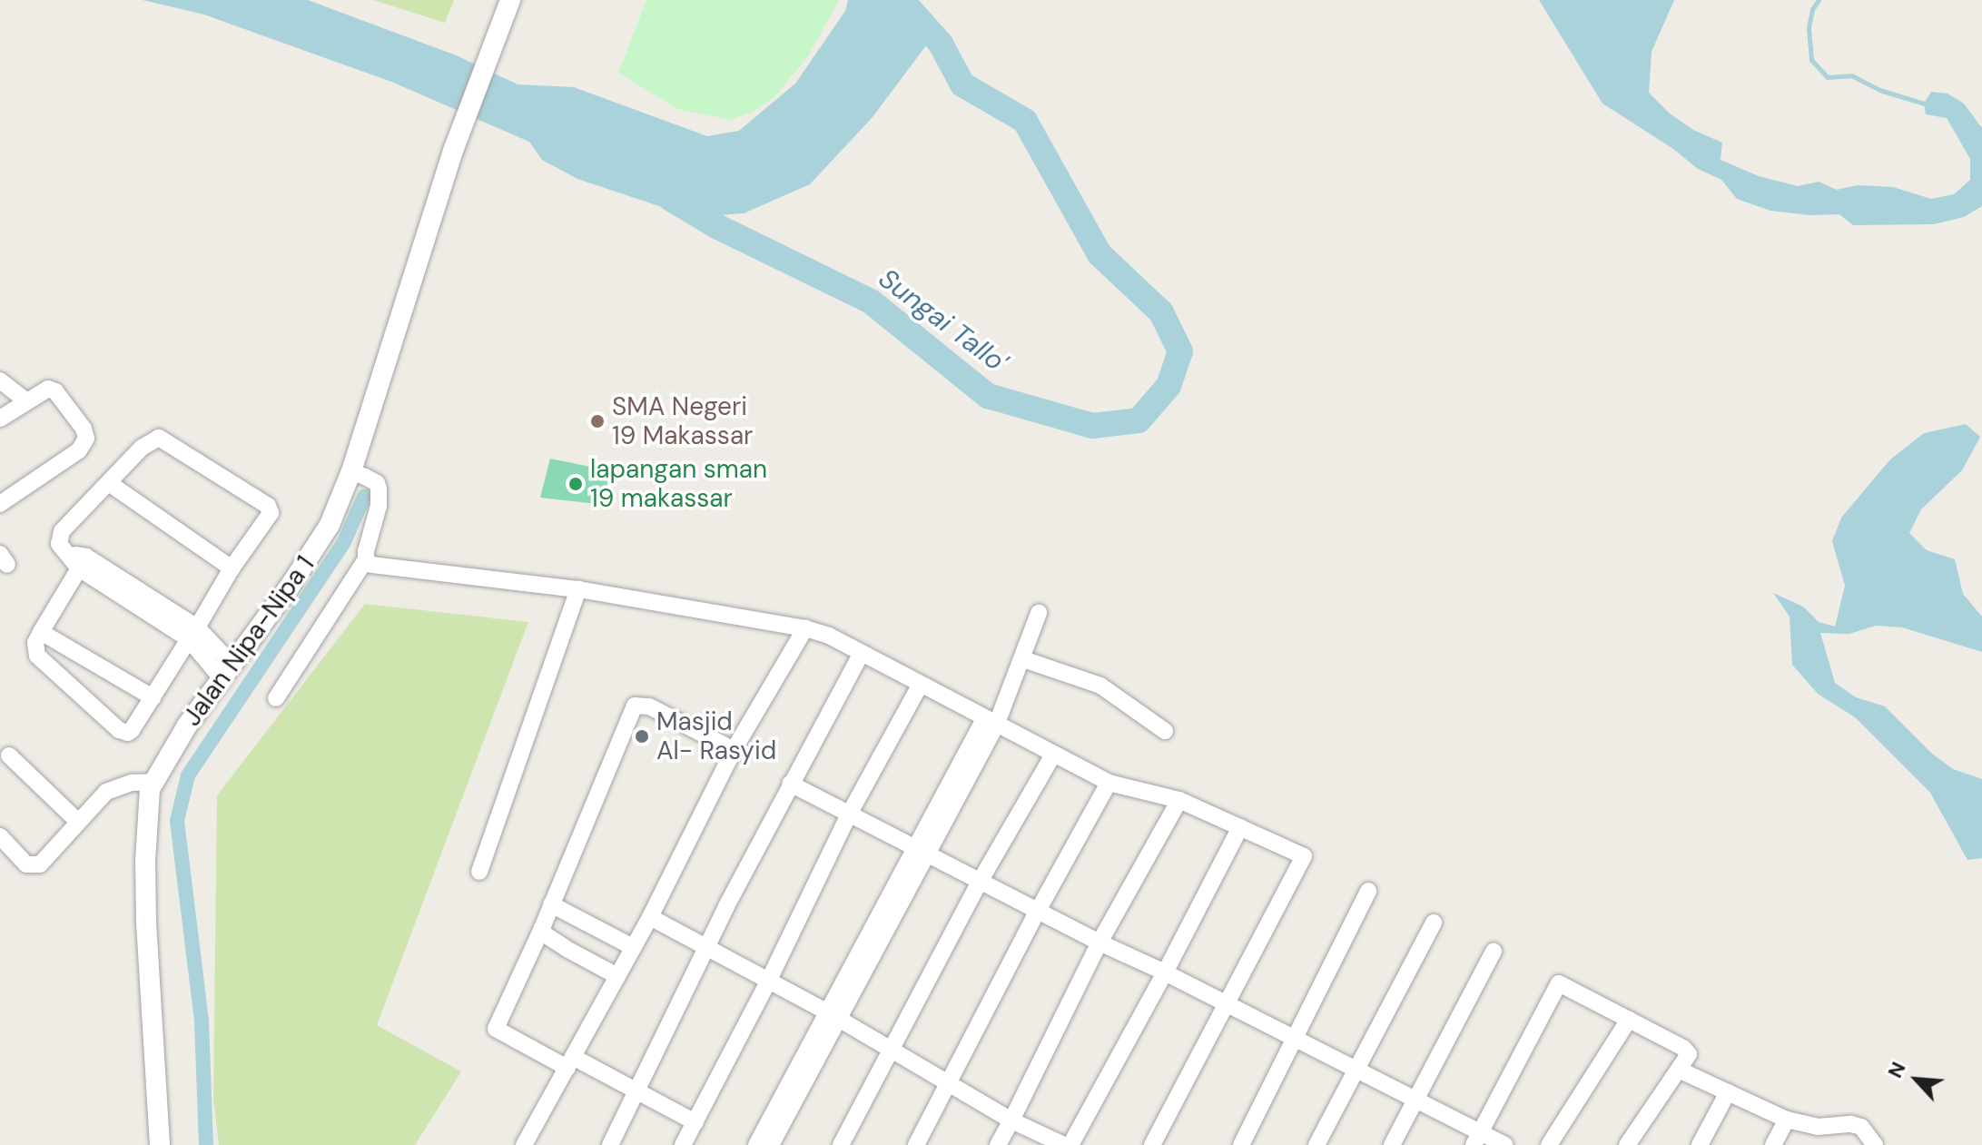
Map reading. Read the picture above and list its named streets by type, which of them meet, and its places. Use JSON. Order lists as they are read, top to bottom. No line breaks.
{"streets":{"street":["Jalan Nipa-Nipa 1"]},"water":["Sungai Tallo'"],"places":["SMA Negeri 19 Makassar","lapangan sman 19 makassar","Masjid Al- Rasyid"],"north":"top left"}
